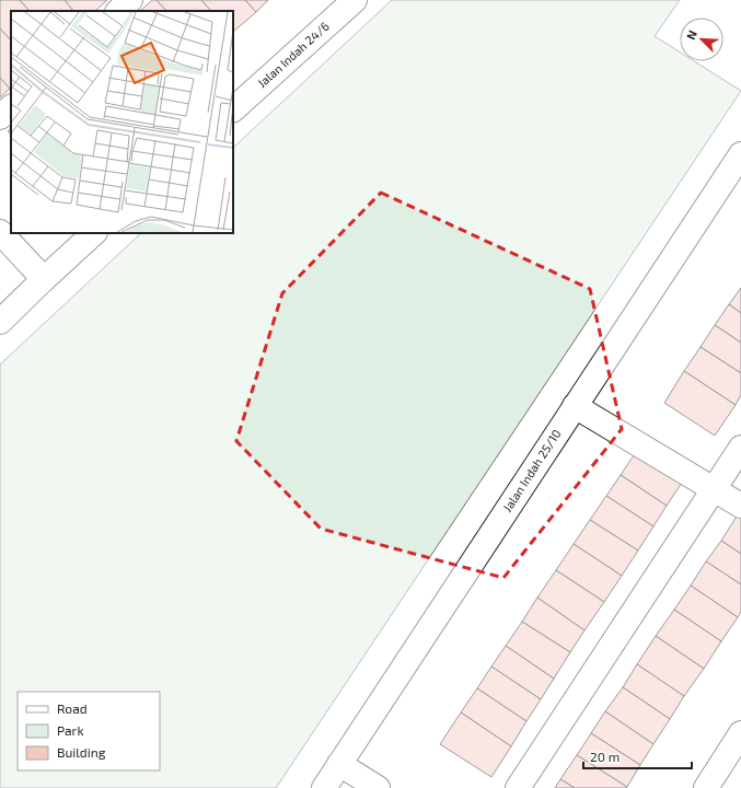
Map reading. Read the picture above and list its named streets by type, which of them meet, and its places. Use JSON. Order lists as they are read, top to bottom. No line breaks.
{"streets":{"street":["Jalan Indah 24/6","Jalan Indah 25/10"]},"legend":["Road","Park","Building"],"scale_bar":"20 m","north":"top left"}
